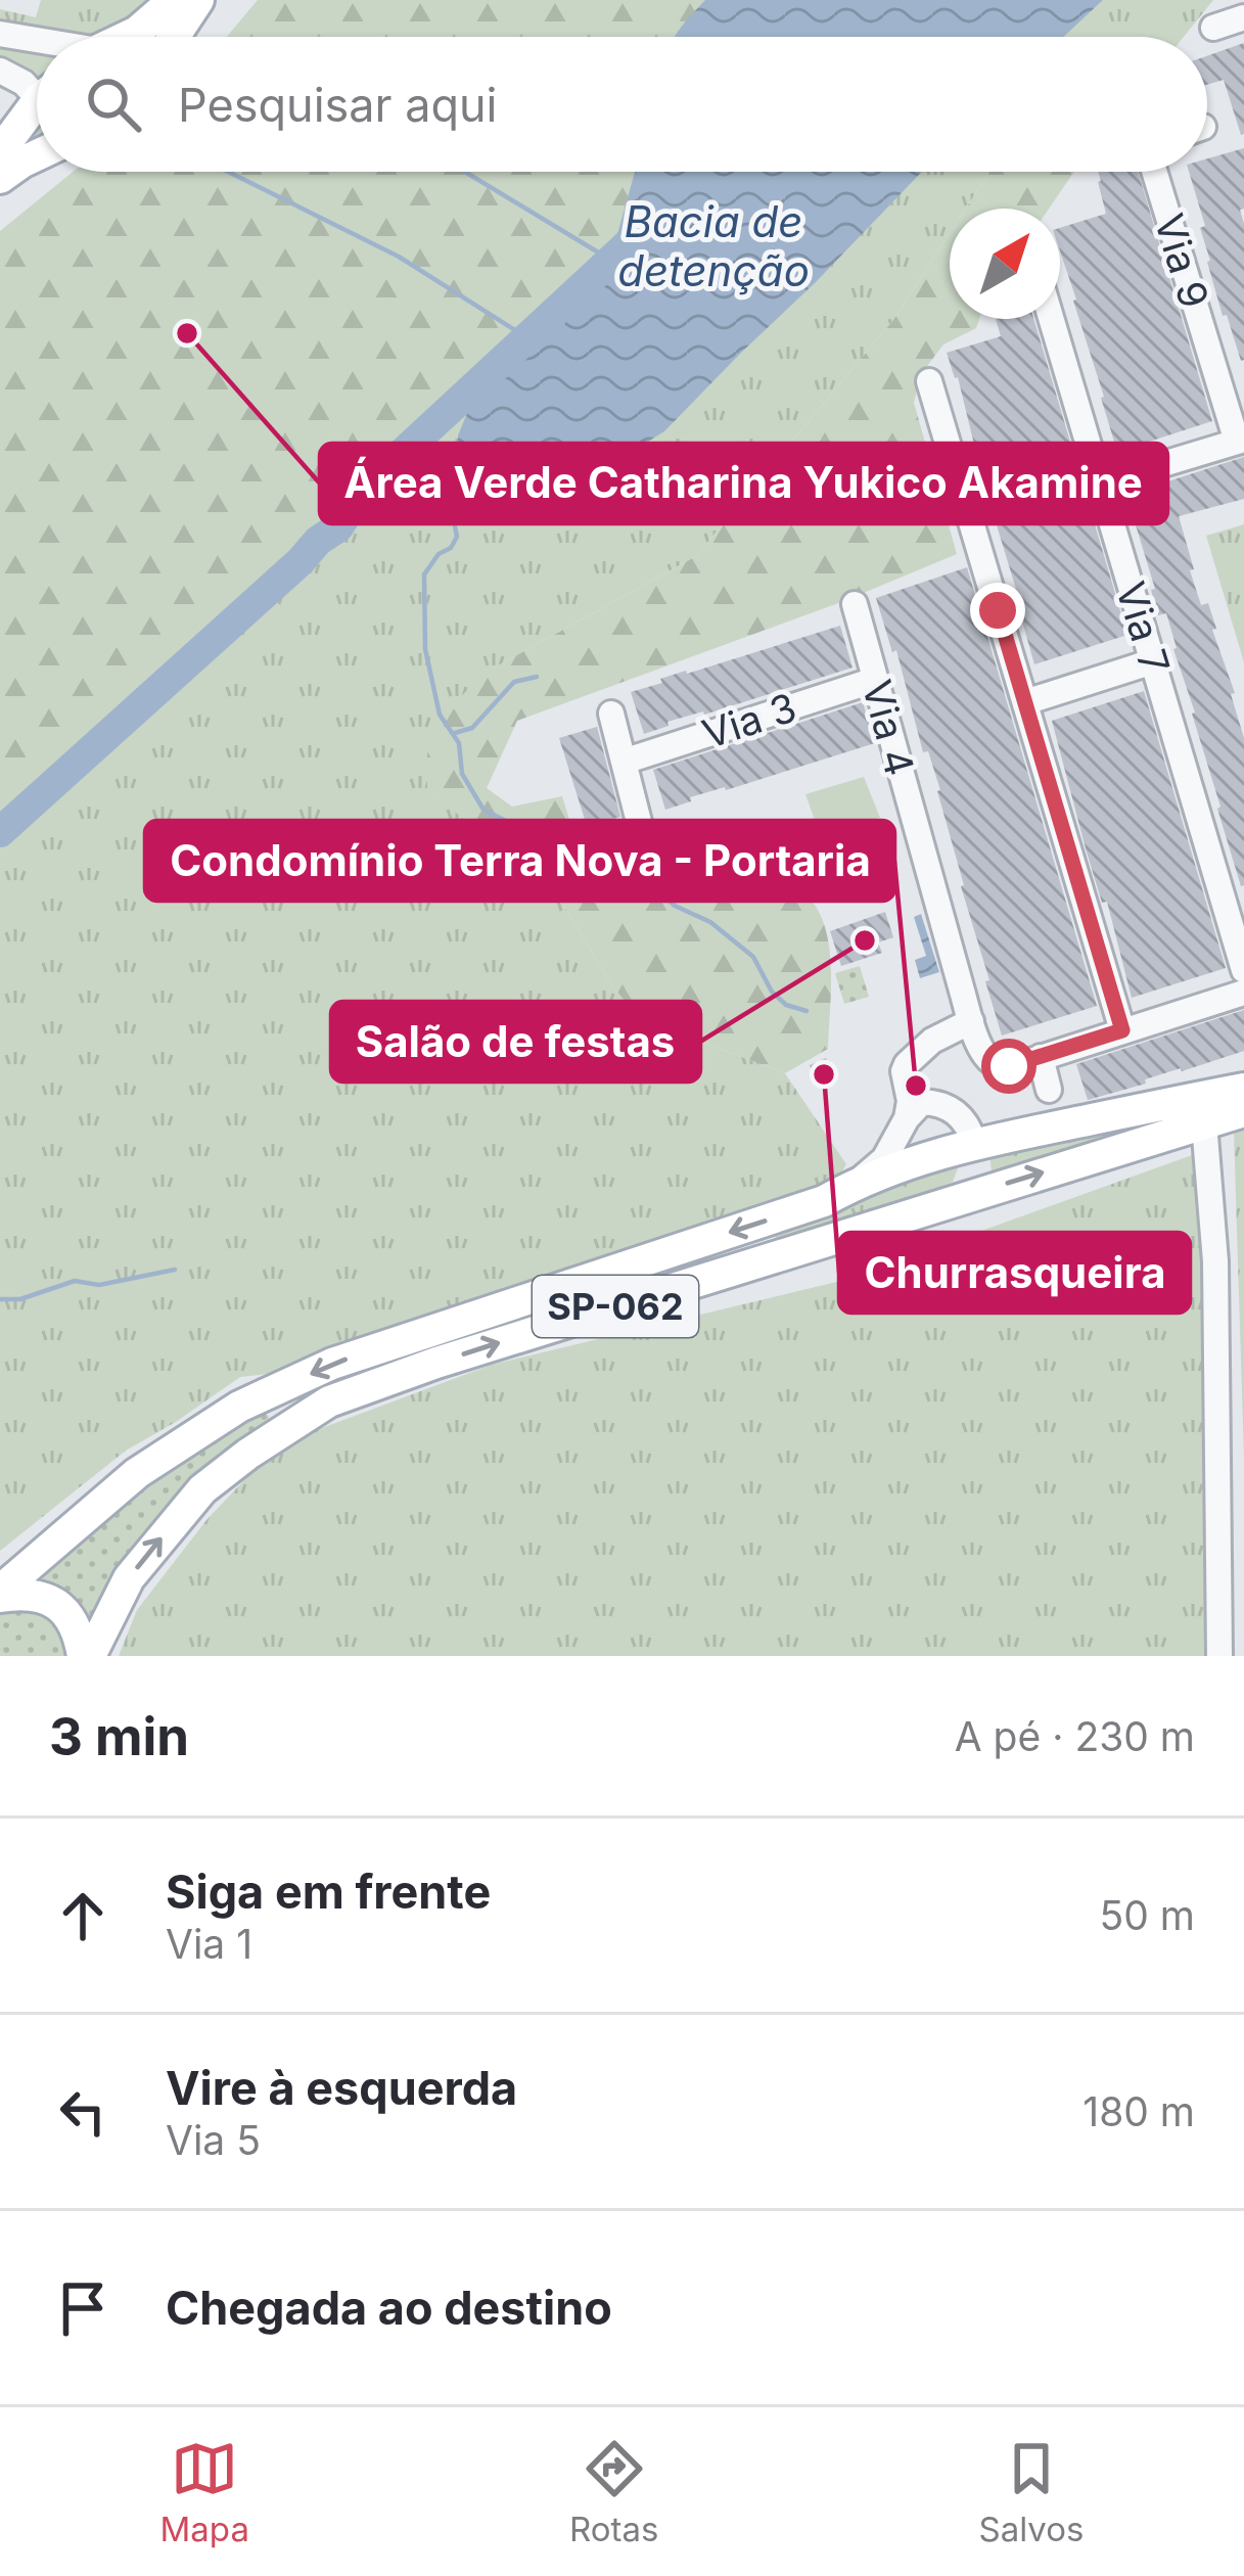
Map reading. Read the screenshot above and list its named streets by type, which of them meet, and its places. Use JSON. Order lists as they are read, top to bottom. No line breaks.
{"streets":{"main road":["SP-062"],"street":["Via 9","Via 7","Via 3","Via 4"]},"crossings":[["Via 3","Via 4"]],"water":["Bacia de detenção"],"places":["Área Verde Catharina Yukico Akamine","Salão de festas","Churrasqueira","Condomínio Terra Nova - Portaria"],"north":"top right","page":{"search":"Pesquisar aqui","heading":["3 min","A pé · 230 m"],"list":[["Siga em frente","Via 1","50 m"],["Vire à esquerda","Via 5","180 m"],"Chegada ao destino"],"nav":["Mapa","Rotas","Salvos"]}}
